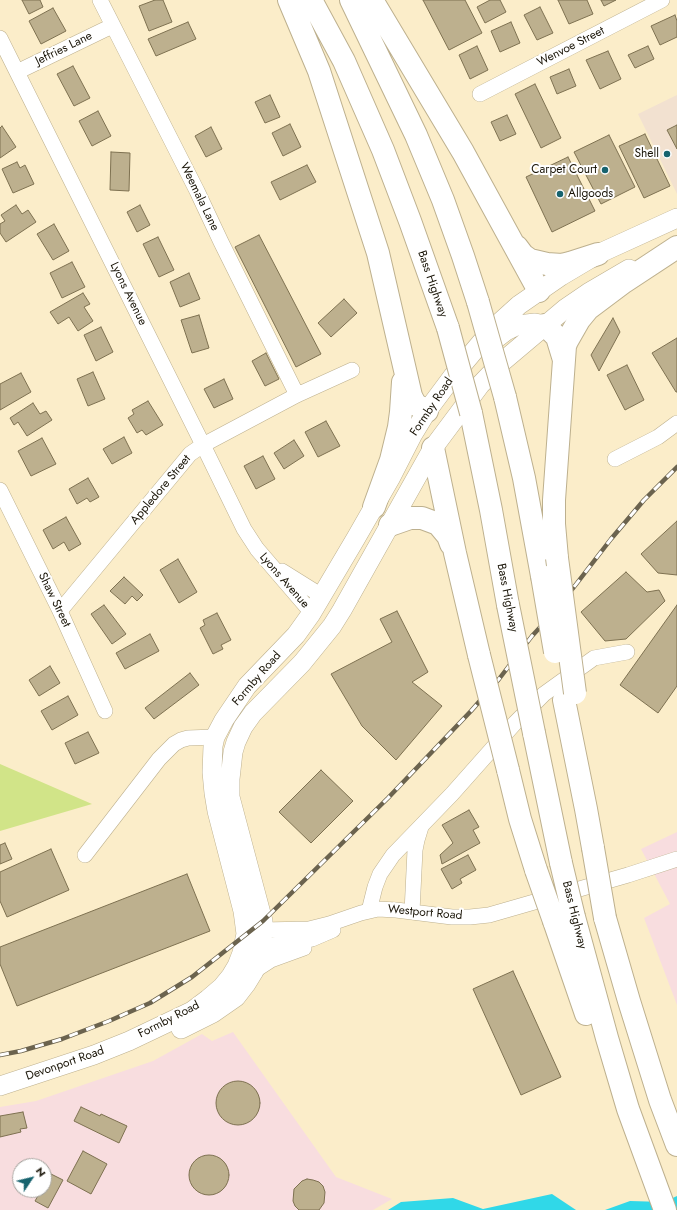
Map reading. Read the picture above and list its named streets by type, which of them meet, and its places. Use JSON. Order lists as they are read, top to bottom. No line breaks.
{"streets":{"highway":["Bass Highway"],"main road":["Formby Road","Devonport Road"],"street":["Wenvoe Street","Jeffries Lane","Weemala Lane","Lyons Avenue","Appledore Street","Shaw Street","Westport Road"]},"crossings":[["Jeffries Lane","Weemala Lane"],["Jeffries Lane","Lyons Avenue"],["Weemala Lane","Appledore Street"],["Lyons Avenue","Formby Road"],["Lyons Avenue","Appledore Street"],["Formby Road","Westport Road"],["Formby Road","Devonport Road"],["Appledore Street","Shaw Street"]],"places":["Shell","Carpet Court","Allgoods"],"north":"top right"}
